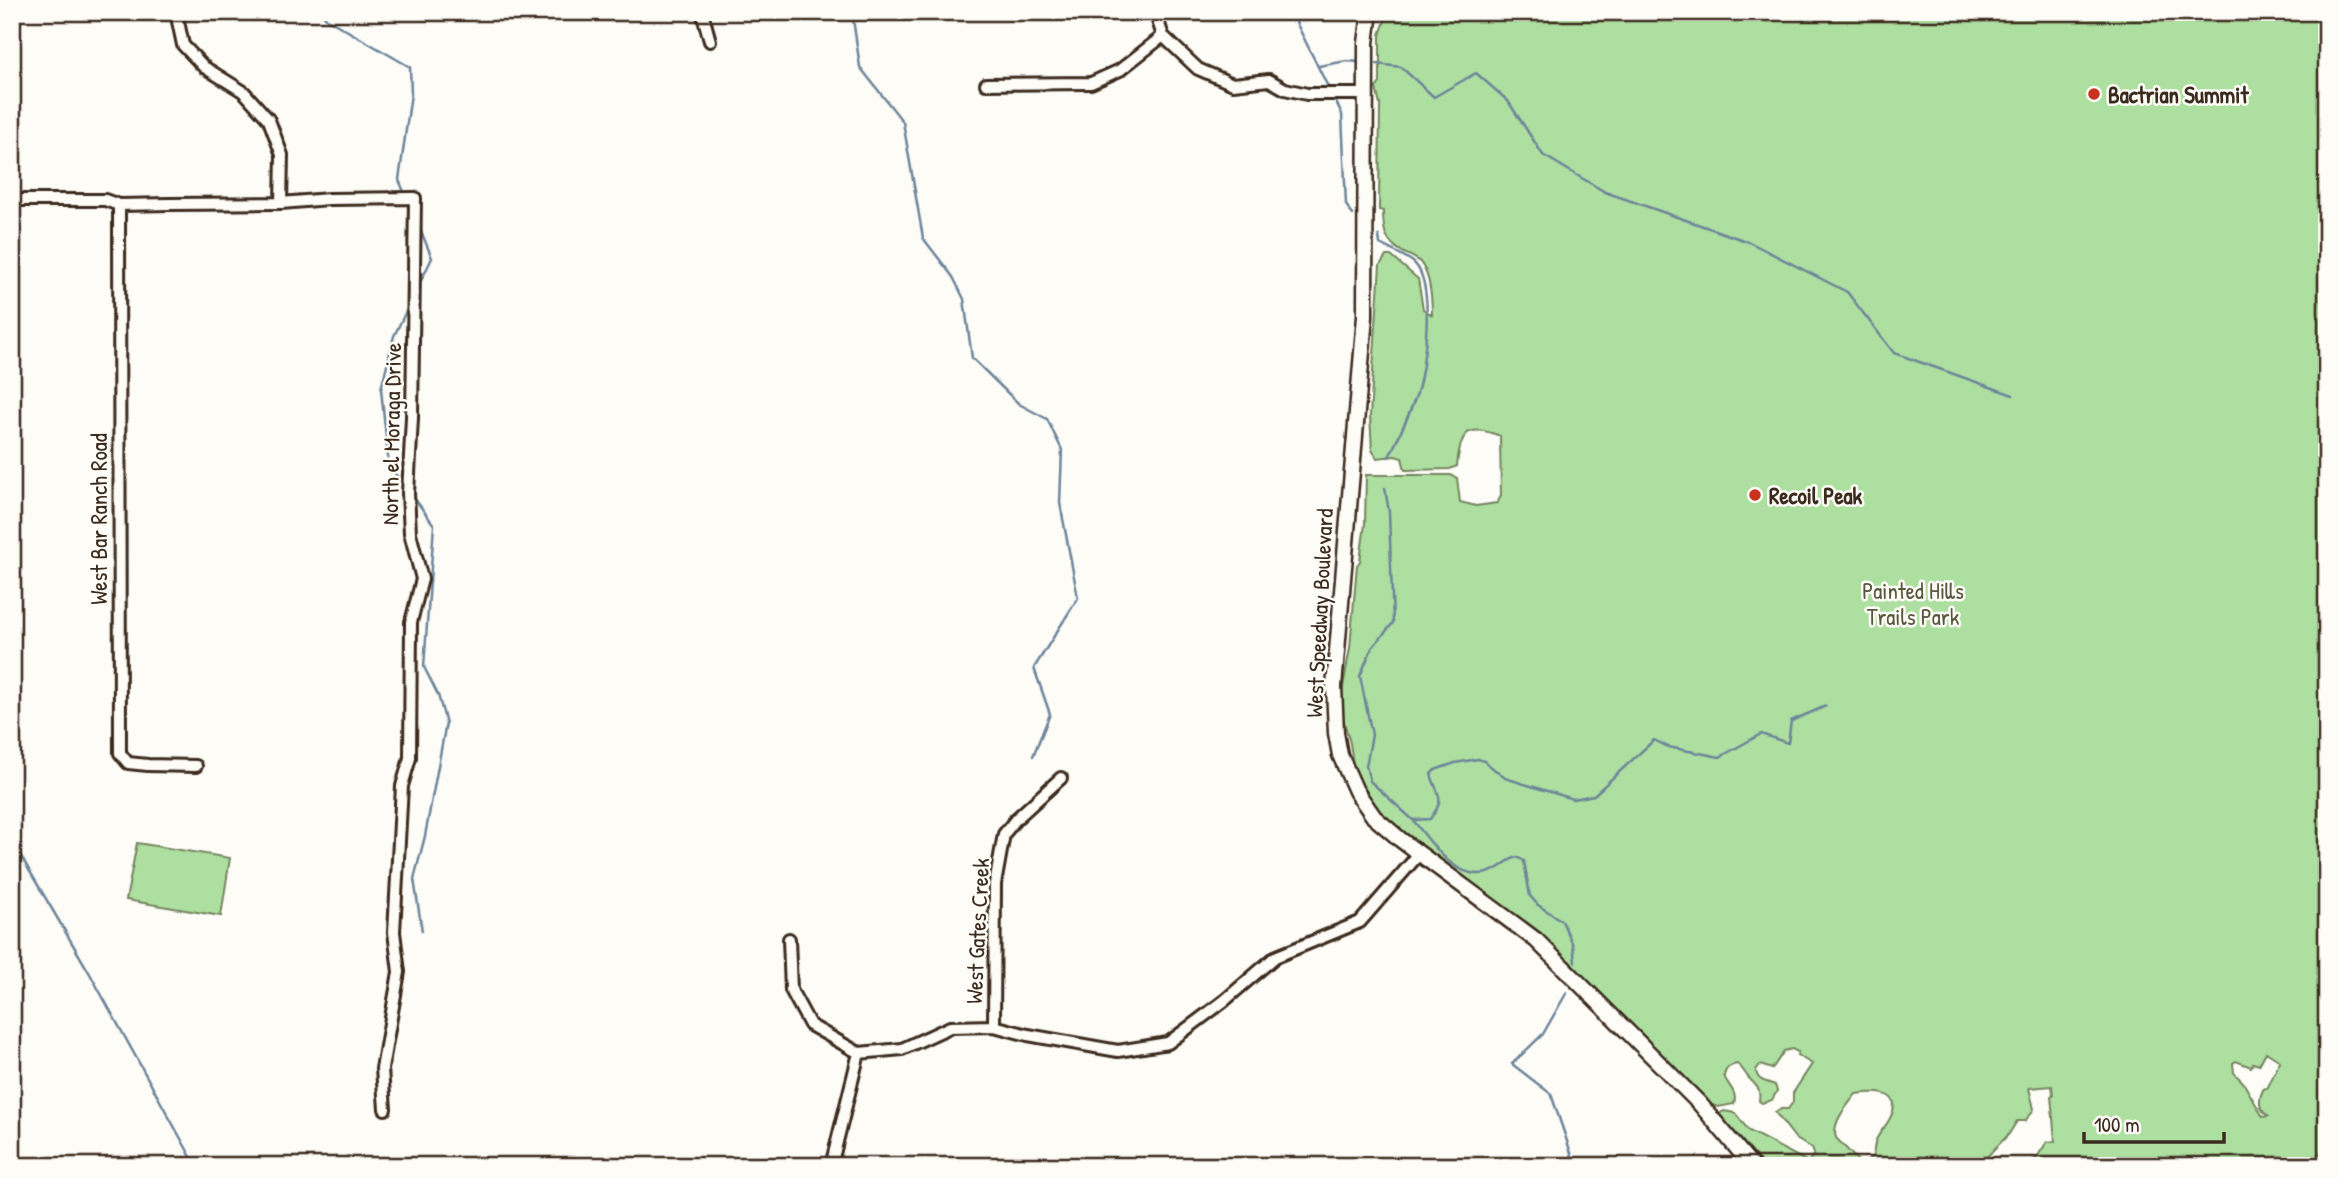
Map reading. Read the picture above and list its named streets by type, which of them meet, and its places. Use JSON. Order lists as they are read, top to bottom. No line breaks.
{"streets":{"main road":["West Speedway Boulevard"],"street":["North el Moraga Drive","West Bar Ranch Road","West Gates Creek"]},"crossings":[["North el Moraga Drive","West Bar Ranch Road"]],"parks":["Painted Hills Trails Park"],"places":["Bactrian Summit","Recoil Peak"],"scale_bar":"100 m"}
